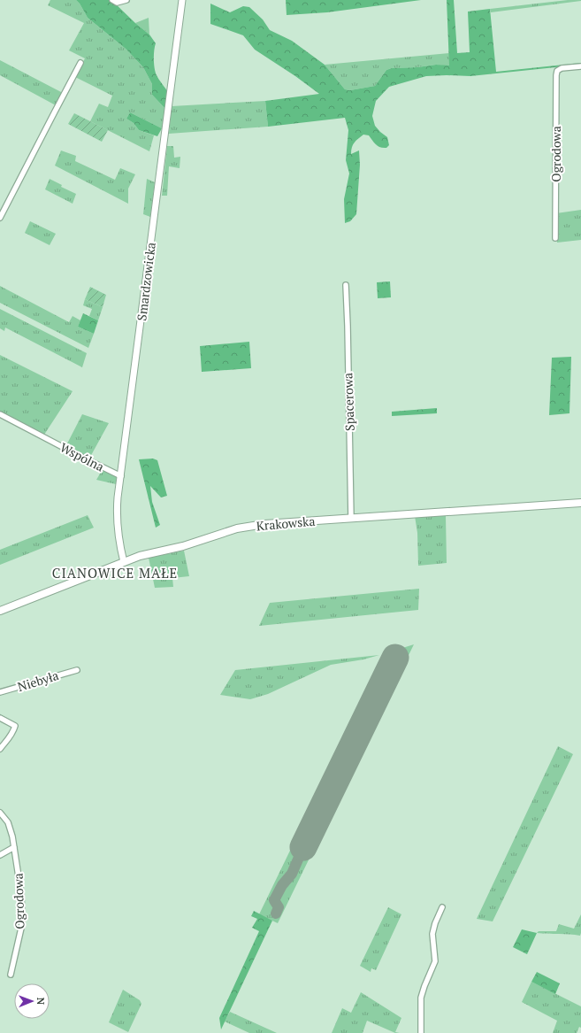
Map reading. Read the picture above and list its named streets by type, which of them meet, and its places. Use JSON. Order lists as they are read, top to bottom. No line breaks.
{"streets":{"main road":["Krakowska"],"street":["Ogrodowa","Smardzowicka","Spacerowa","Wspólna","Niebyła"]},"crossings":[["Smardzowicka","Wspólna"],["Smardzowicka","Krakowska"],["Spacerowa","Krakowska"]],"districts":["CIANOWICE MAŁE"],"north":"right"}
